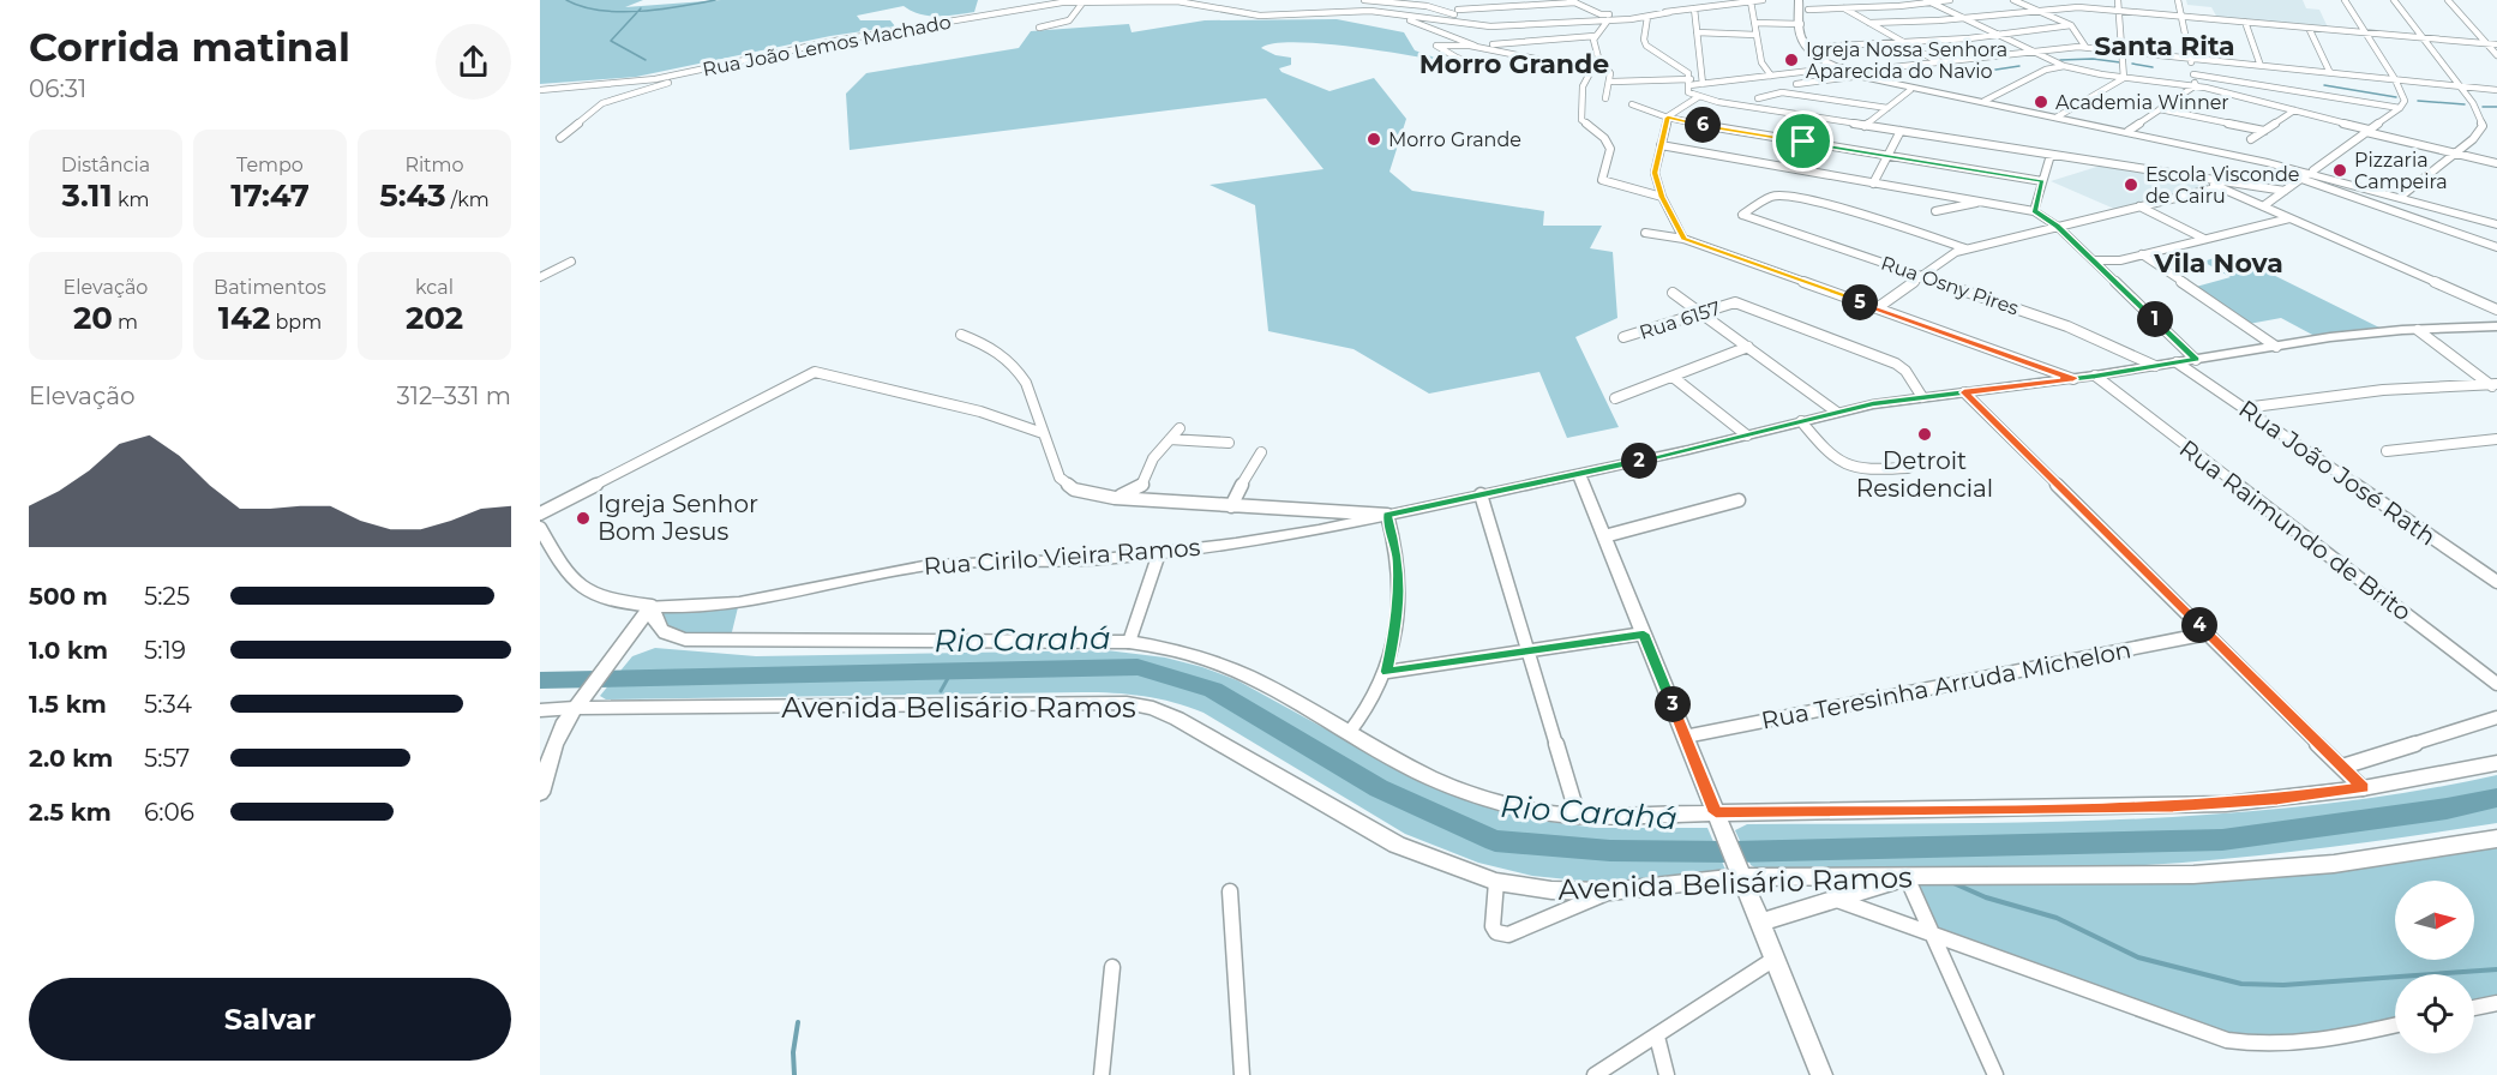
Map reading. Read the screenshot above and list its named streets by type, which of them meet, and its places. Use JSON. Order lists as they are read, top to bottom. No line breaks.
{"streets":{"main road":["Rua Cirilo Vieira Ramos","Avenida Belisário Ramos"],"street":["Rua João Lemos Machado","Rua Osny Pires","Rua 6157","Rua João José Rath","Rua Raimundo de Brito","Rua Teresinha Arruda Michelon"]},"crossings":[["Rua Osny Pires","Rua Cirilo Vieira Ramos"],["Rua 6157","Rua Cirilo Vieira Ramos"],["Rua João José Rath","Rua Cirilo Vieira Ramos"],["Rua Raimundo de Brito","Rua Cirilo Vieira Ramos"]],"districts":["Santa Rita","Morro Grande","Vila Nova"],"water":["Rio Carahá"],"places":["Igreja Nossa Senhora Aparecida do Navio","Academia Winner","Morro Grande","Pizzaria Campeira","Escola Visconde de Cairu","Detroit Residencial","Igreja Senhor Bom Jesus"],"north":"right","page":{"heading":["Corrida matinal","06:31"],"pins":["6","5","1","2","4","3"],"stats":[["Distância","3.11 km"],["Tempo","17:47"],["Ritmo","5:43 /km"],["Elevação","20 m"],["Batimentos","142 bpm"],["kcal","202"]],"chart":["Elevação","312–331 m"],"list":[{"name":"500 m","note":"5:25"},{"name":"1.0 km","note":"5:19"},{"name":"1.5 km","note":"5:34"},{"name":"2.0 km","note":"5:57"},{"name":"2.5 km","note":"6:06"}],"buttons":"Salvar"}}
